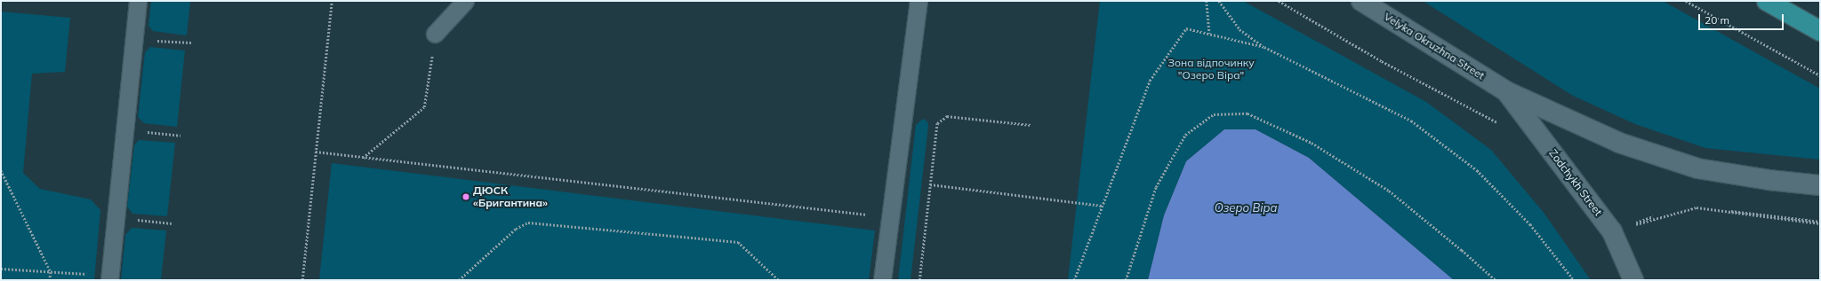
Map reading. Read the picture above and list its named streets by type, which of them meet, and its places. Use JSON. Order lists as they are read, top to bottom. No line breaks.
{"streets":{"main road":["Velyka Okruzhna Street","Zodchykh Street"]},"crossings":[["Velyka Okruzhna Street","Zodchykh Street"]],"water":["Озеро Віра"],"parks":["Зона відпочинку \"Озеро Віра\""],"places":["ДЮСК «Бригантина»"],"scale_bar":"20 m"}
